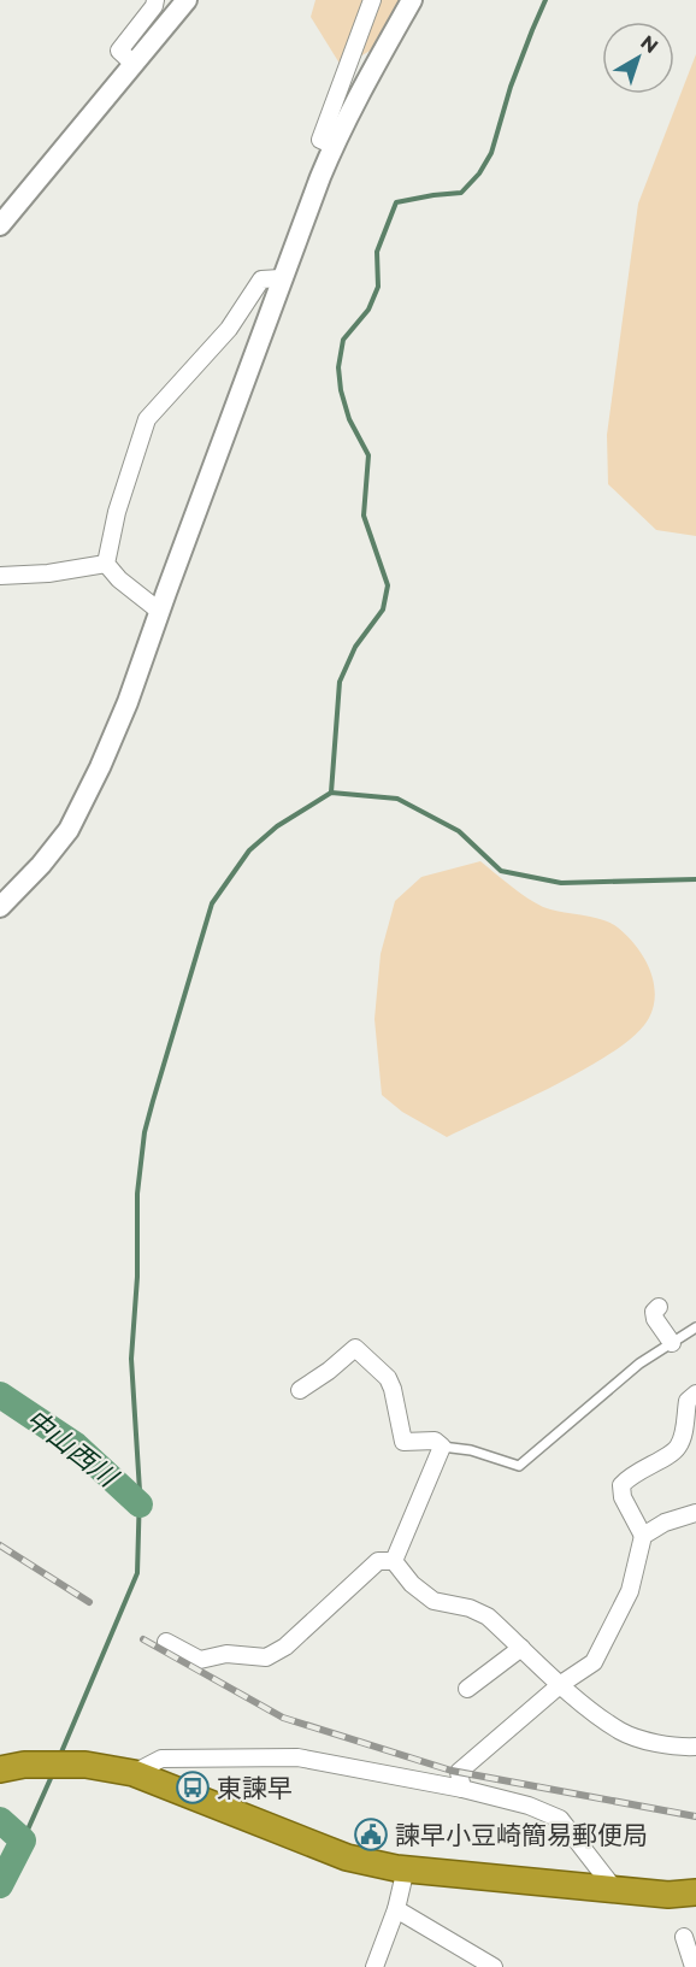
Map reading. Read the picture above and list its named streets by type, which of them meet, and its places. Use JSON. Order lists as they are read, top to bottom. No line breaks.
{"water":["中山西川"],"places":{"bus stop":["東諫早"],"public building":["諫早小豆崎簡易郵便局"]},"north":"top right"}
